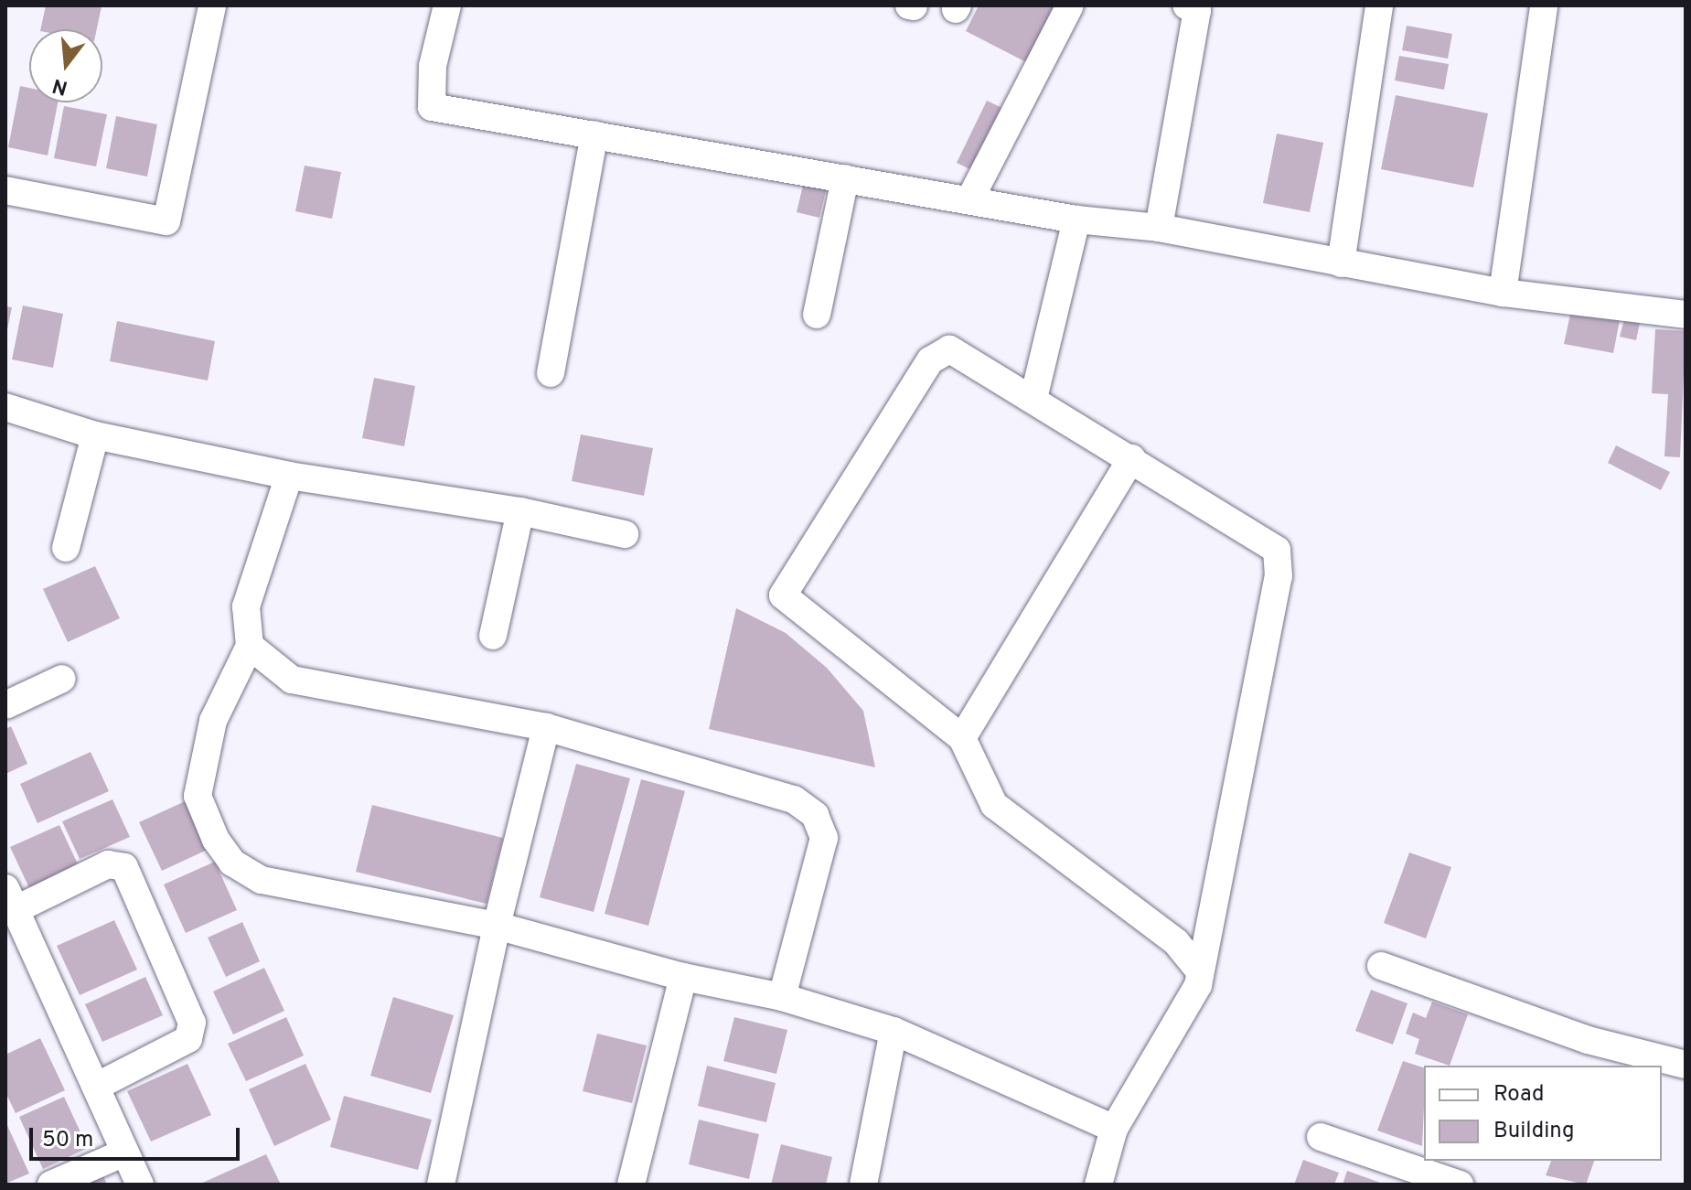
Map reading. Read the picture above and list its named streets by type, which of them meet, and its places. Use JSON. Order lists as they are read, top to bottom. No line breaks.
{"legend":["Road","Building"],"scale_bar":"50 m","north":"bottom"}
